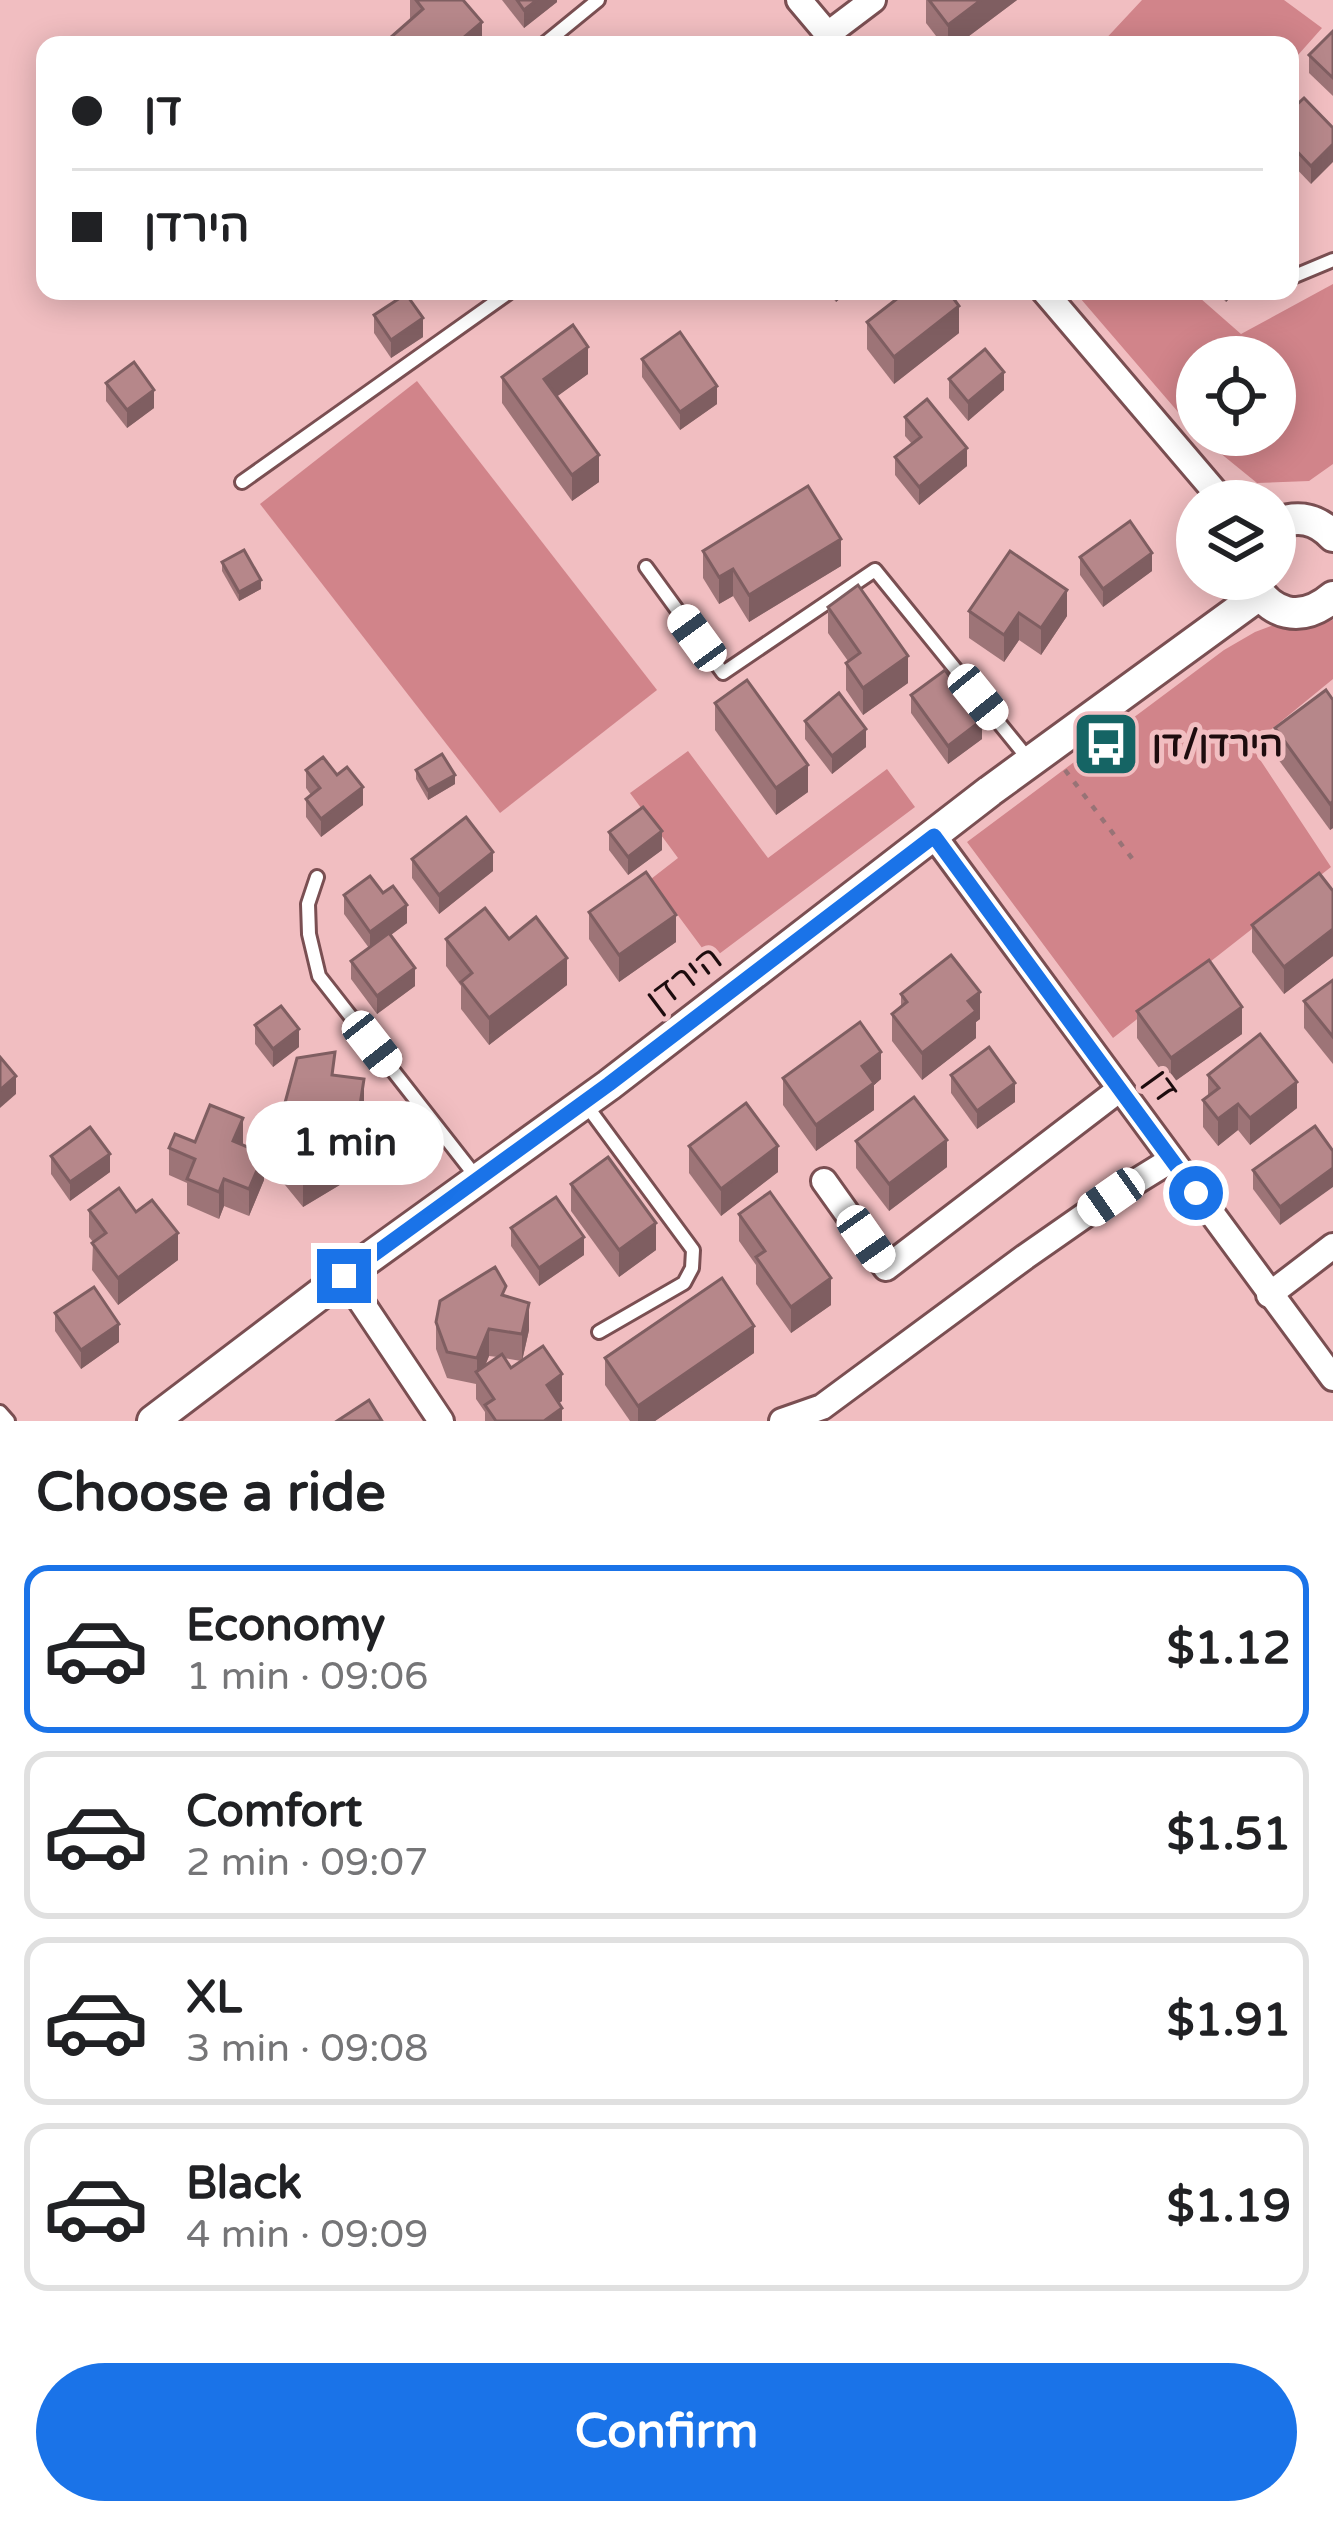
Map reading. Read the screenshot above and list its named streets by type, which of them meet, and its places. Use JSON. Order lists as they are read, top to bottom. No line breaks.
{"streets":{"street":["הירדן","דן"]},"crossings":[["הירדן","דן"]],"places":{"bus stop":["הירדן/דן"]},"page":{"banner":["דן","הירדן"],"bubble":"1 min","heading":"Choose a ride","list":[{"name":"Economy","note":"1 min · 09:06","value":"$1.12"},{"name":"Comfort","note":"2 min · 09:07","value":"$1.51"},{"name":"XL","note":"3 min · 09:08","value":"$1.91"},{"name":"Black","note":"4 min · 09:09","value":"$1.19"}],"buttons":"Confirm"}}
